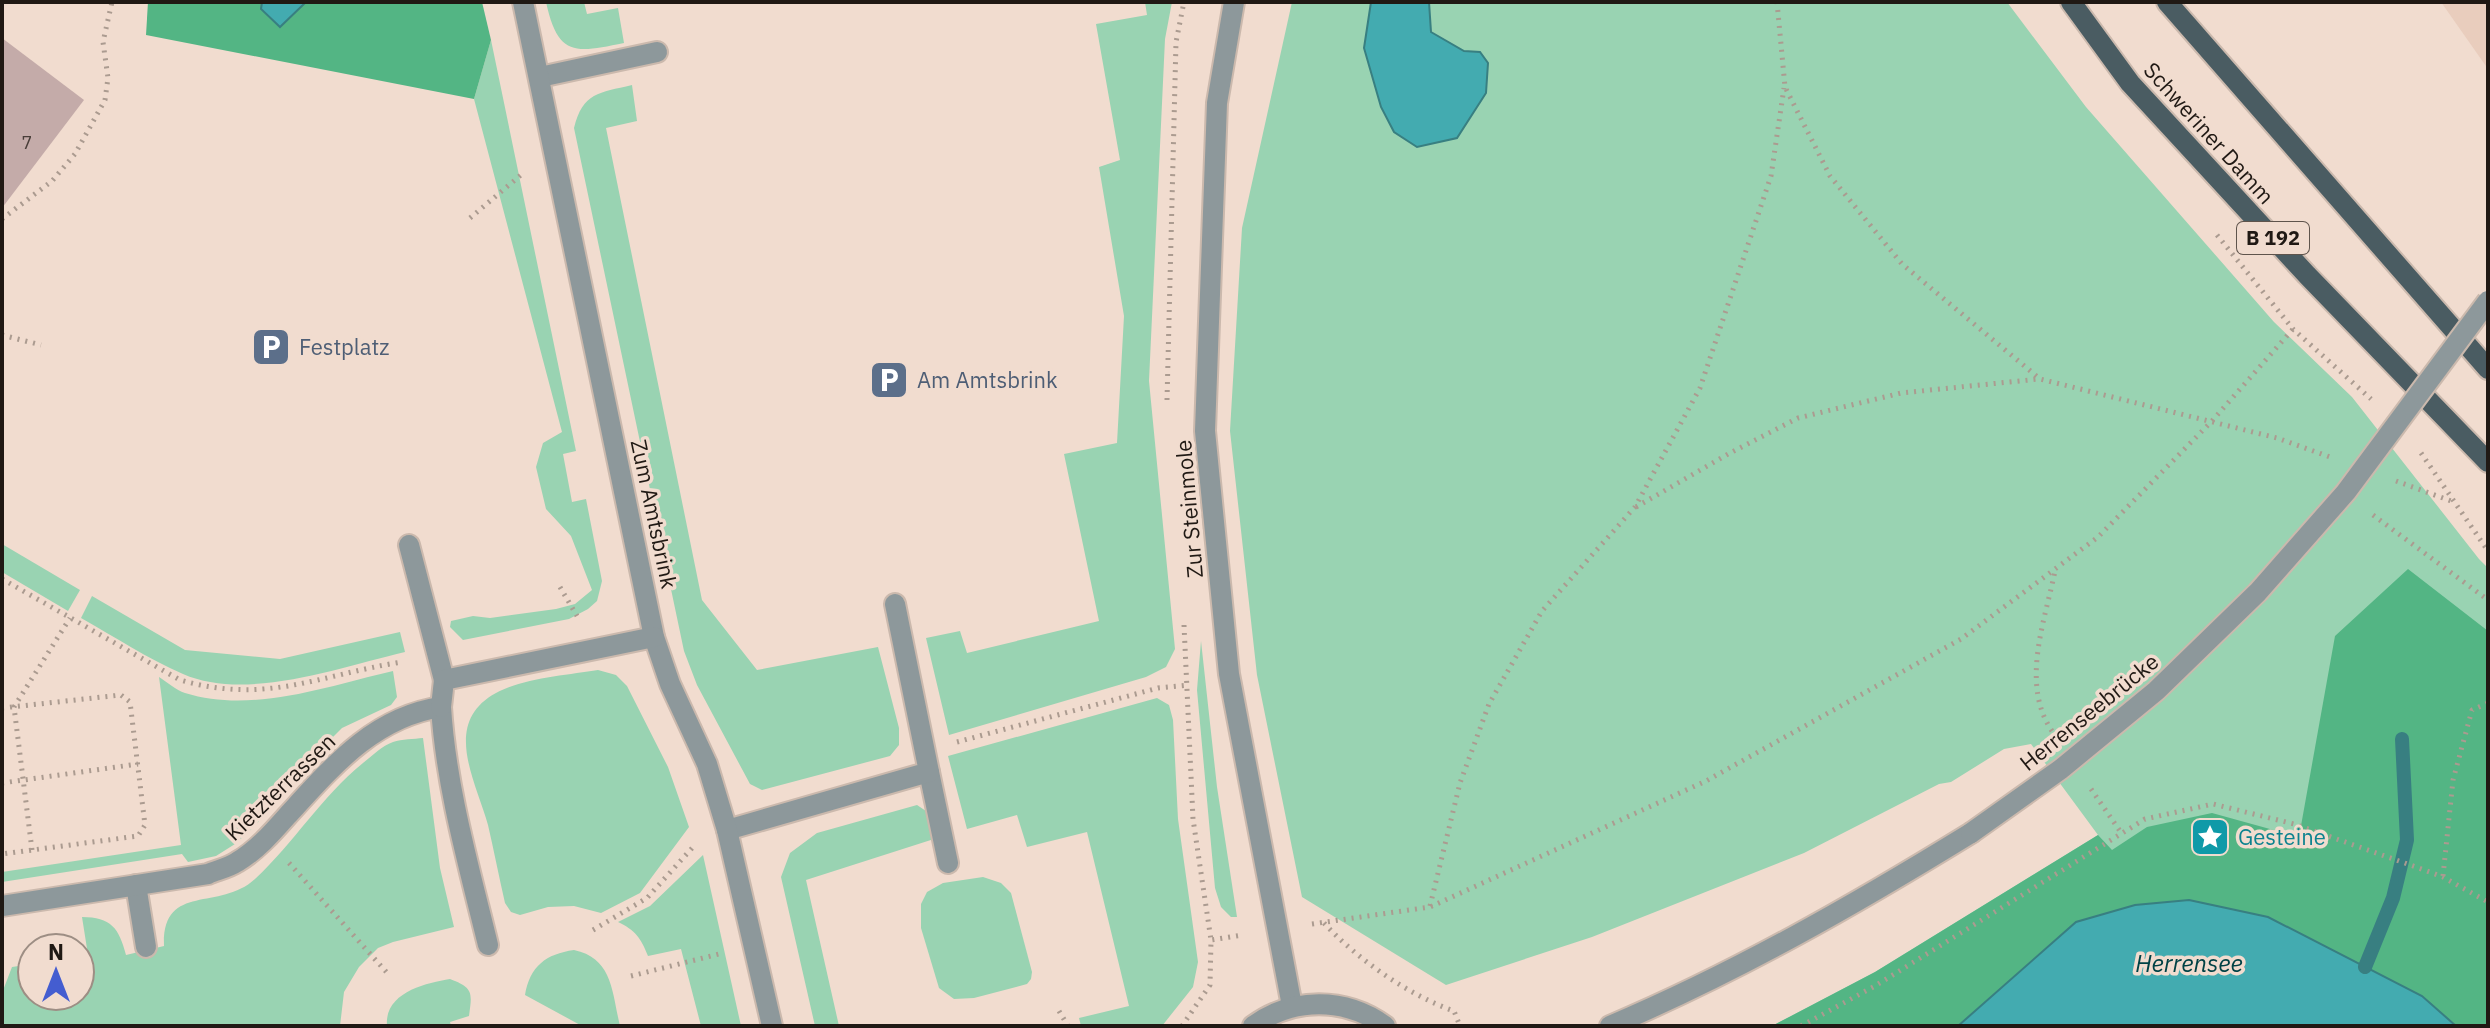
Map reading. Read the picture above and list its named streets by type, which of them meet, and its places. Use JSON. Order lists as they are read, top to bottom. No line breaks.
{"streets":{"main road":["Schweriner Damm","B 192"],"street":["Zur Steinmole","Zum Amtsbrink","Herrenseebrücke","Kietzterrassen"]},"water":["Herrensee"],"places":{"parking":["Festplatz","Am Amtsbrink"],"place":["Gesteine"]},"house_numbers":["7"],"north":"top"}
